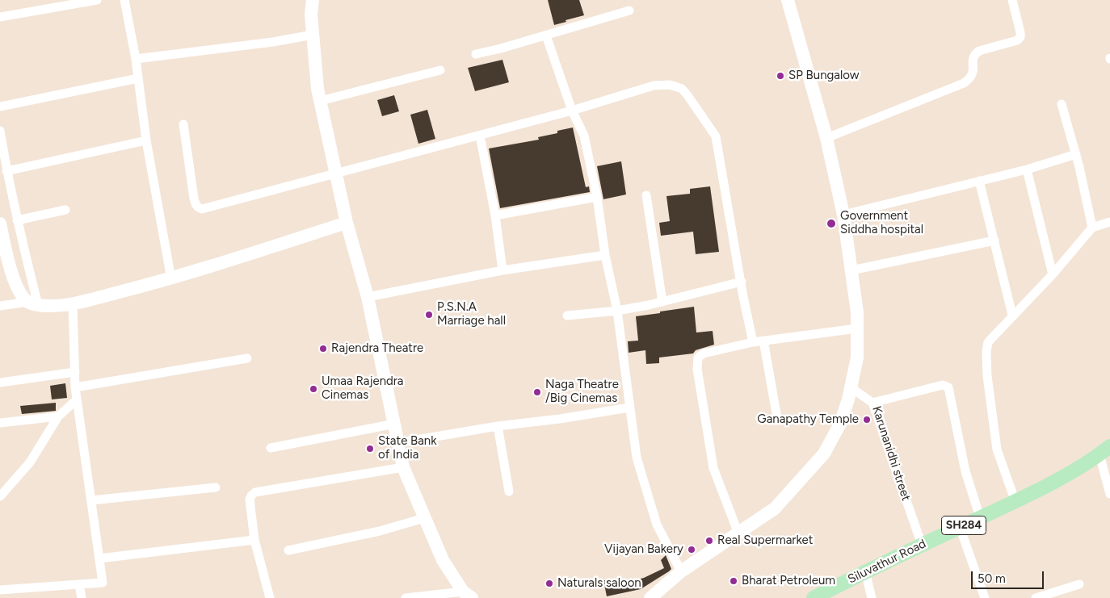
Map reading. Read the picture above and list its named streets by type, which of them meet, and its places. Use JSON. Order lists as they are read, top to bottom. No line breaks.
{"streets":{"main road":["SH284","Siluvathur Road"],"street":["Karunanidhi street"]},"crossings":[["Karunanidhi street","Siluvathur Road"]],"places":["SP Bungalow","Government Siddha hospital","P.S.N.A Marriage hall","Rajendra Theatre","Umaa Rajendra Cinemas","Naga Theatre /Big Cinemas","Ganapathy Temple","State Bank of India","Real Supermarket","Vijayan Bakery","Bharat Petroleum","Naturals saloon"],"scale_bar":"50 m"}
